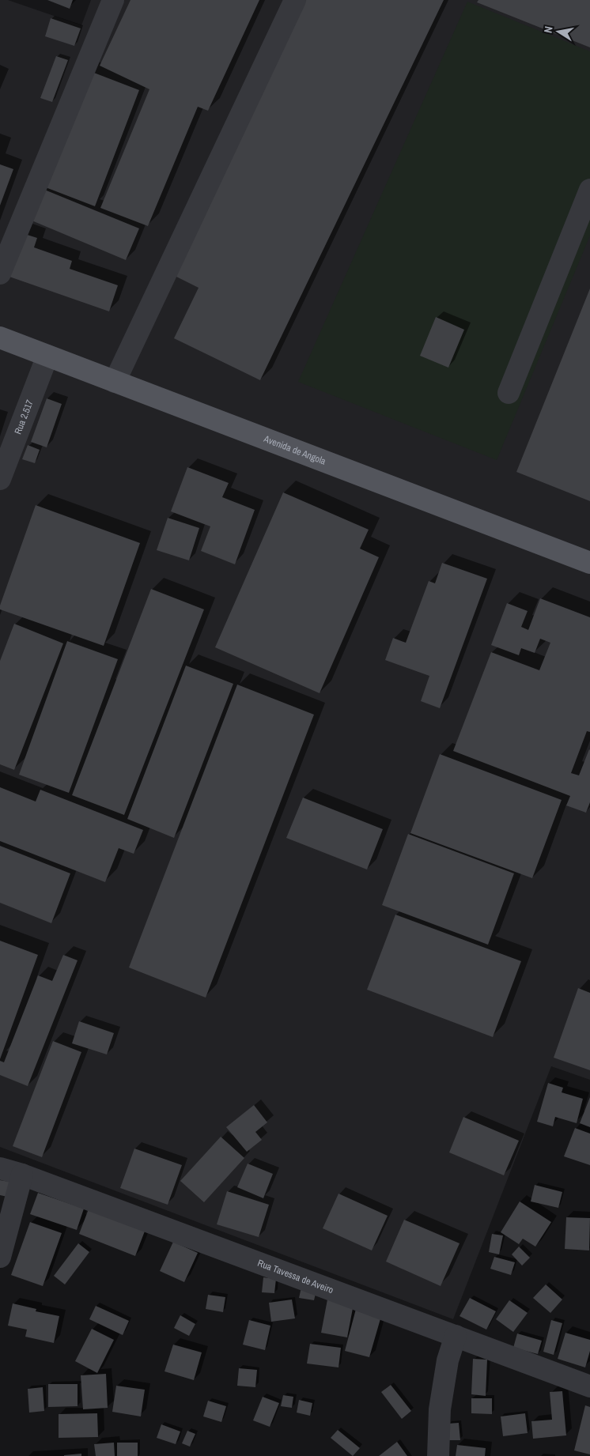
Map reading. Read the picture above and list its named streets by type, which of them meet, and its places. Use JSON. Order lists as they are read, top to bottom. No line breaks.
{"streets":{"main road":["Avenida de Angola"],"street":["Rua 2.517","Rua Tavessa de Aveiro"]},"crossings":[["Rua 2.517","Avenida de Angola"]],"north":"left"}
